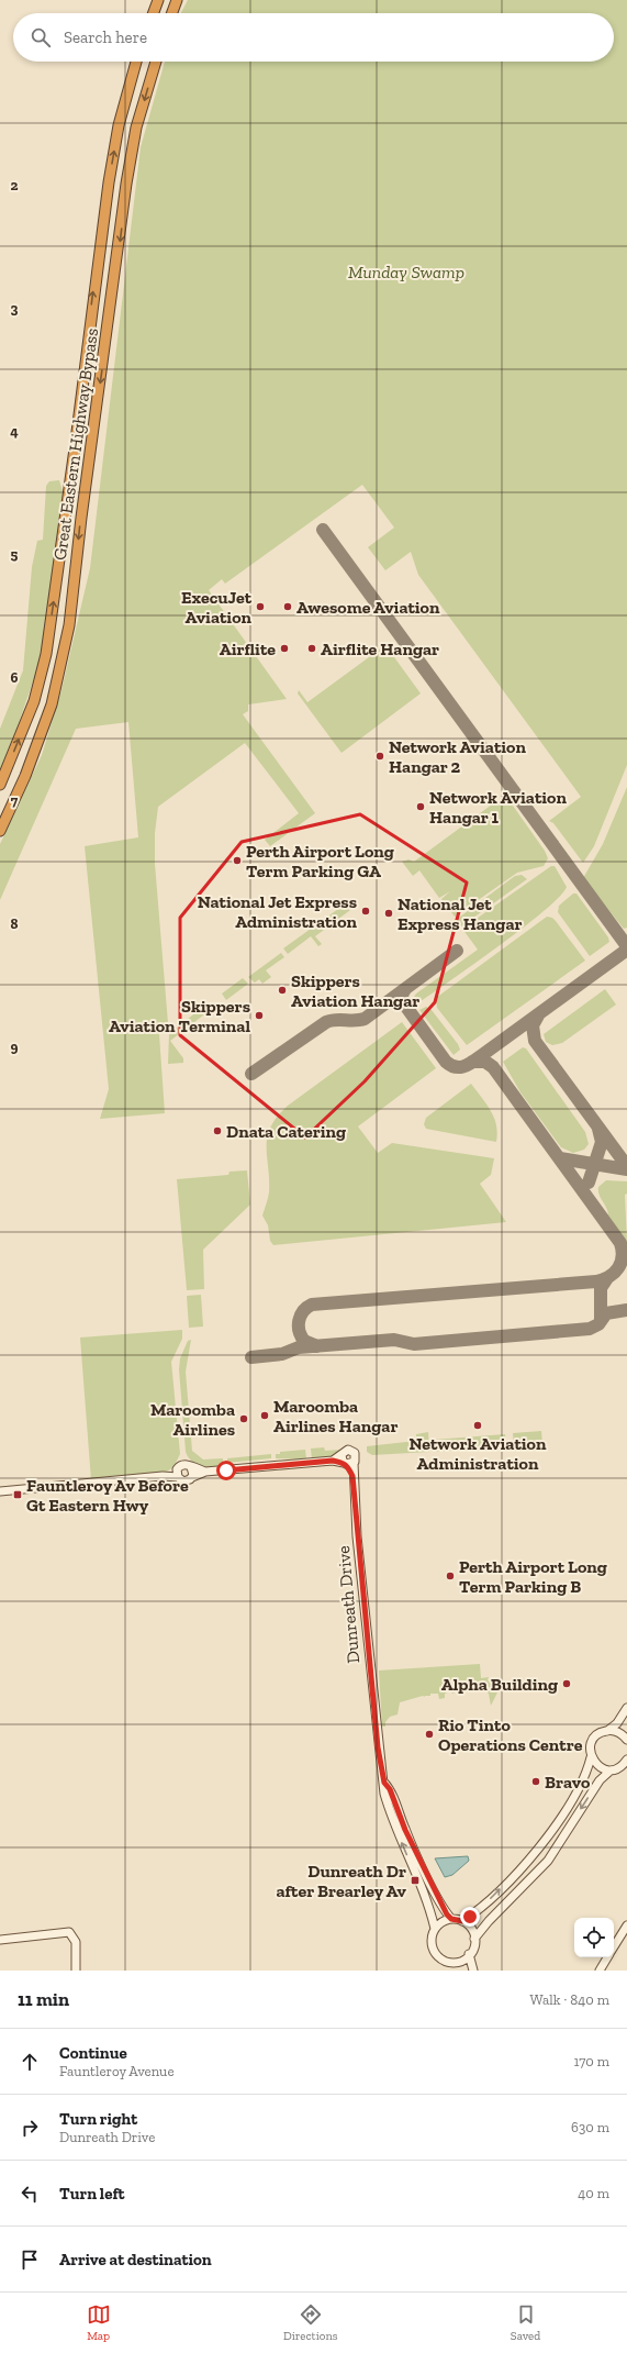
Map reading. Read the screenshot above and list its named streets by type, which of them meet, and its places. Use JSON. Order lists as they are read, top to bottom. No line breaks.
{"streets":{"highway":["Great Eastern Highway Bypass"],"main road":["Dunreath Drive"]},"parks":["Munday Swamp"],"places":{"other":["ExecuJet Aviation","Awesome Aviation","Airflite","Airflite Hangar","Network Aviation Hangar 2","Network Aviation Hangar 1","Perth Airport Long Term Parking GA","National Jet Express Administration","National Jet Express Hangar","Skippers Aviation Hangar","Skippers Aviation Terminal","Dnata Catering","Maroomba Airlines Hangar","Maroomba Airlines","Network Aviation Administration","Perth Airport Long Term Parking B","Alpha Building","Rio Tinto Operations Centre","Bravo"],"transit":["Fauntleroy Av Before Gt Eastern Hwy","Dunreath Dr after Brearley Av"]},"page":{"search":"Search here","heading":["11 min","Walk · 840 m"],"list":[["Continue","Fauntleroy Avenue","170 m"],["Turn right","Dunreath Drive","630 m"],["Turn left","40 m"],"Arrive at destination"],"nav":["Map","Directions","Saved"]},"grid":{"rows":["2","3","4","5","6","7","8","9"]}}
